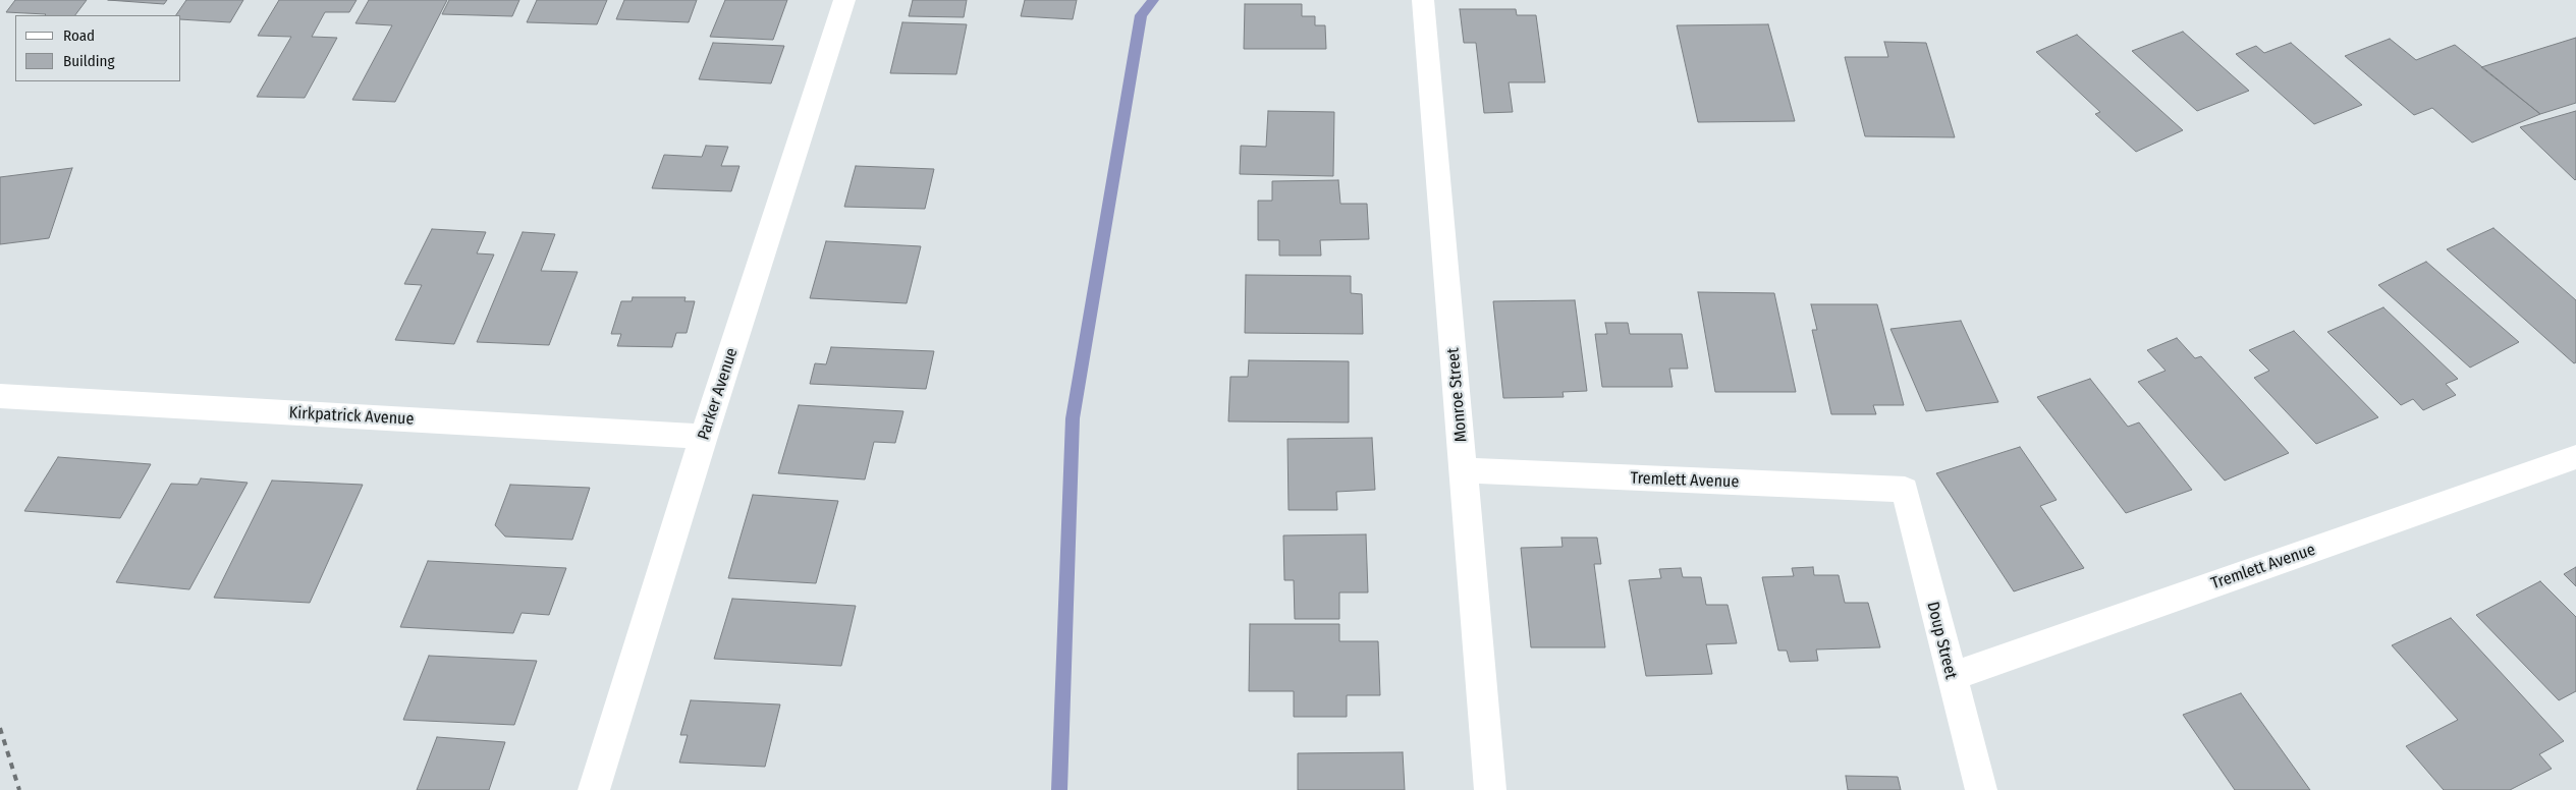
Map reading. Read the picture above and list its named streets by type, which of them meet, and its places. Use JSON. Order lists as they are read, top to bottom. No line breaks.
{"streets":{"street":["Parker Avenue","Monroe Street","Kirkpatrick Avenue","Tremlett Avenue","Doup Street"]},"crossings":[["Parker Avenue","Kirkpatrick Avenue"],["Monroe Street","Tremlett Avenue"],["Tremlett Avenue","Doup Street"]],"legend":["Road","Building"]}
